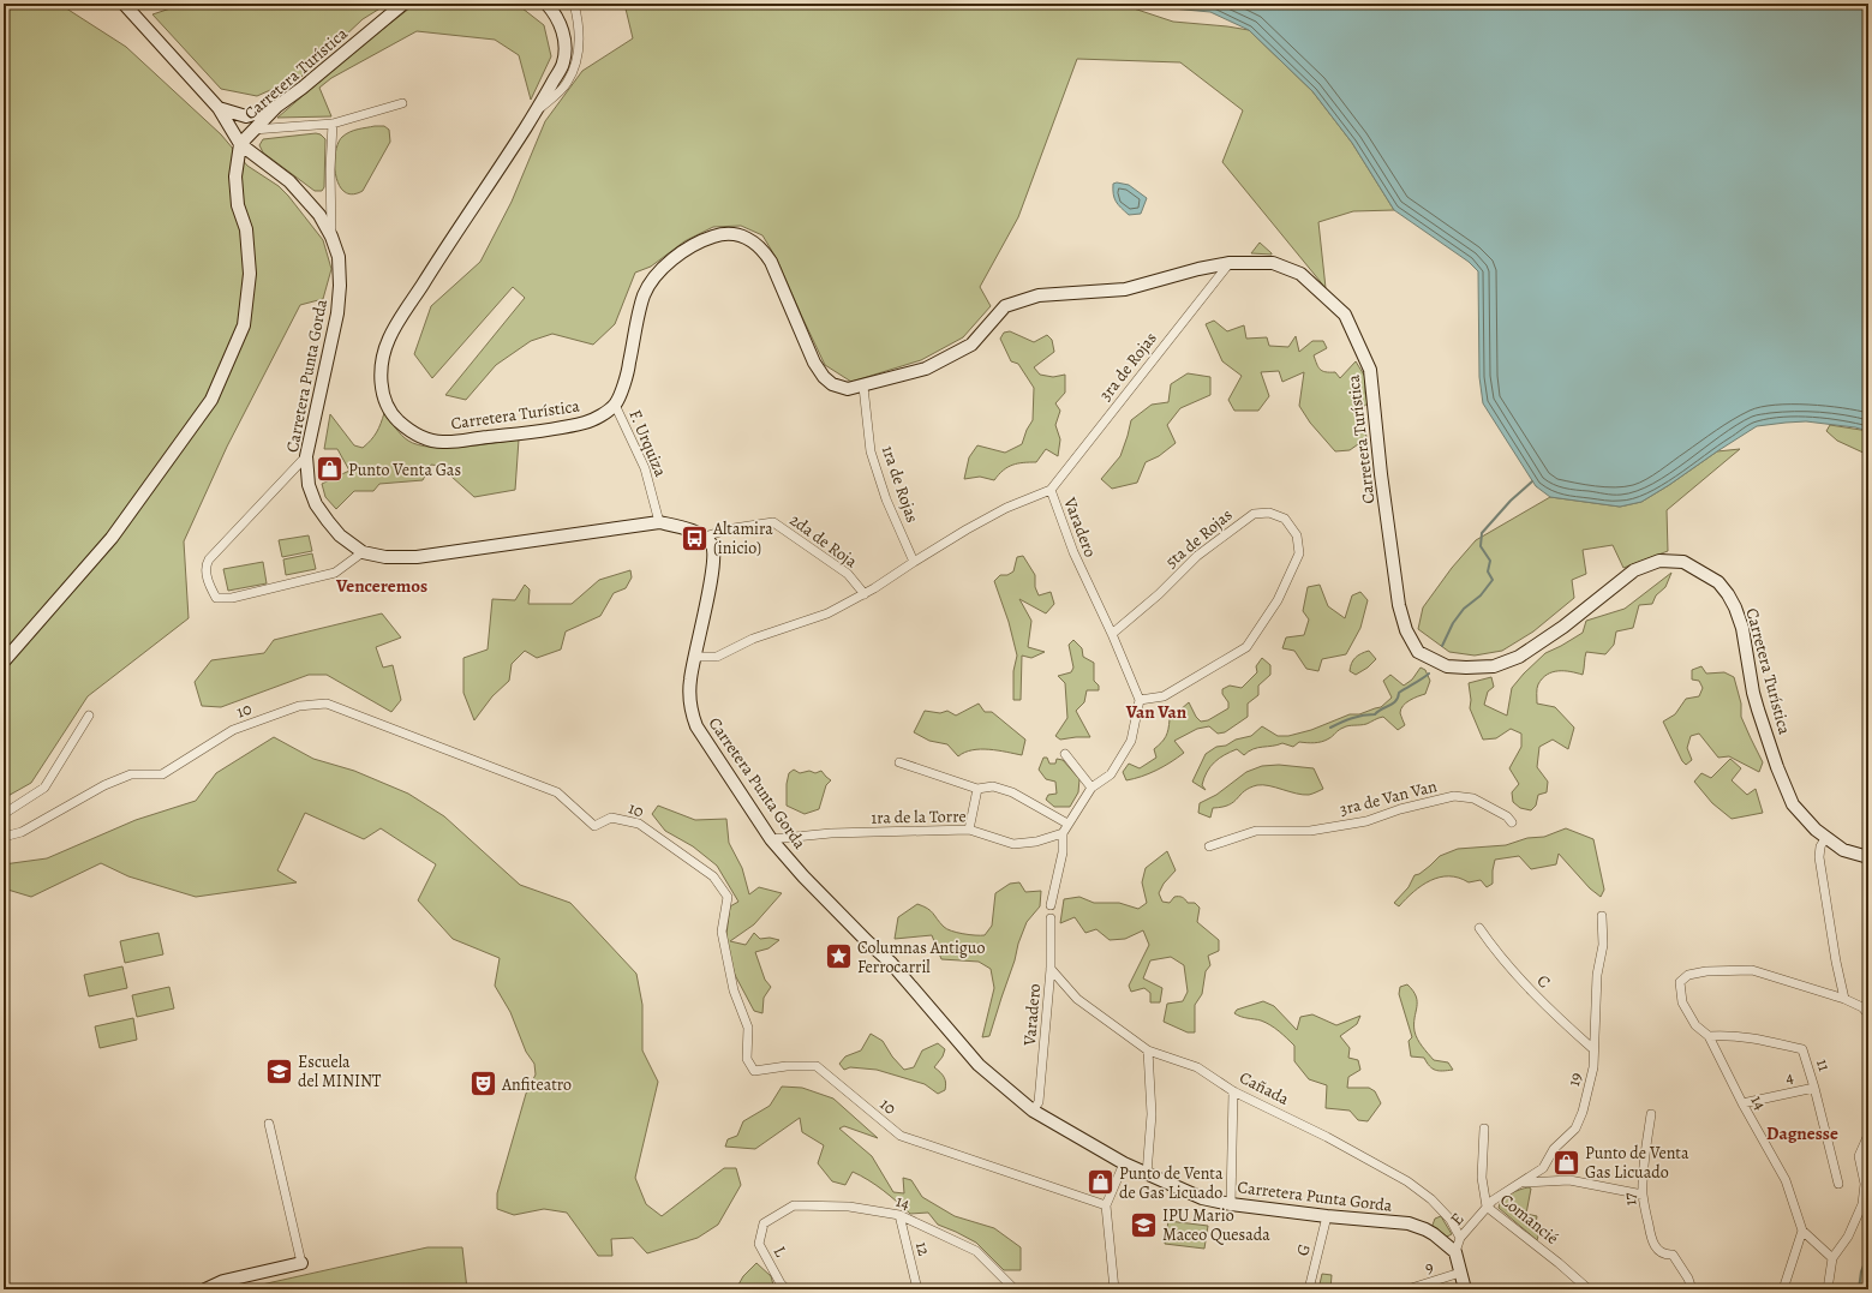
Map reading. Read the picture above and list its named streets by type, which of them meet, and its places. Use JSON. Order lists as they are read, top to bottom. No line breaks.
{"streets":{"main road":["Carretera Turística","Carretera Punta Gorda"],"street":["3ra de Rojas","F. Urquiza","1ra de Rojas","Varadero","5ta de Rojas","2da de Roja","10","3ra de Van Van","1ra de la Torre","C","11","4","19","Cañada","14","17","E","Comancié","12","G","L","9"]},"crossings":[["Carretera Turística","3ra de Rojas"],["Carretera Turística","Carretera Punta Gorda"],["Carretera Turística","F. Urquiza"],["Carretera Turística","1ra de Rojas"],["3ra de Rojas","Varadero"],["Carretera Punta Gorda","F. Urquiza"],["Carretera Punta Gorda","Varadero"],["Carretera Punta Gorda","2da de Roja"],["Carretera Punta Gorda","1ra de la Torre"],["Carretera Punta Gorda","E"],["Carretera Punta Gorda","G"],["1ra de Rojas","Varadero"],["Varadero","5ta de Rojas"],["Varadero","2da de Roja"],["Varadero","Cañada"],["C","19"],["11","4"],["11","14"],["4","14"],["19","E"],["19","Comancié"],["Cañada","E"],["14","12"],["14","L"],["E","Comancié"]],"districts":["Venceremos","Van Van","Dagnesse"],"places":{"shop":["Punto Venta Gas","Punto de Venta Gas Licuado","Punto de Venta de Gas Licuado"],"bus stop":["Altamira (inicio)"],"place":["Columnas Antiguo Ferrocarril"],"school or university":["Escuela del MININT","IPU Mario Maceo Quesada"],"theatre":["Anfiteatro"]}}
